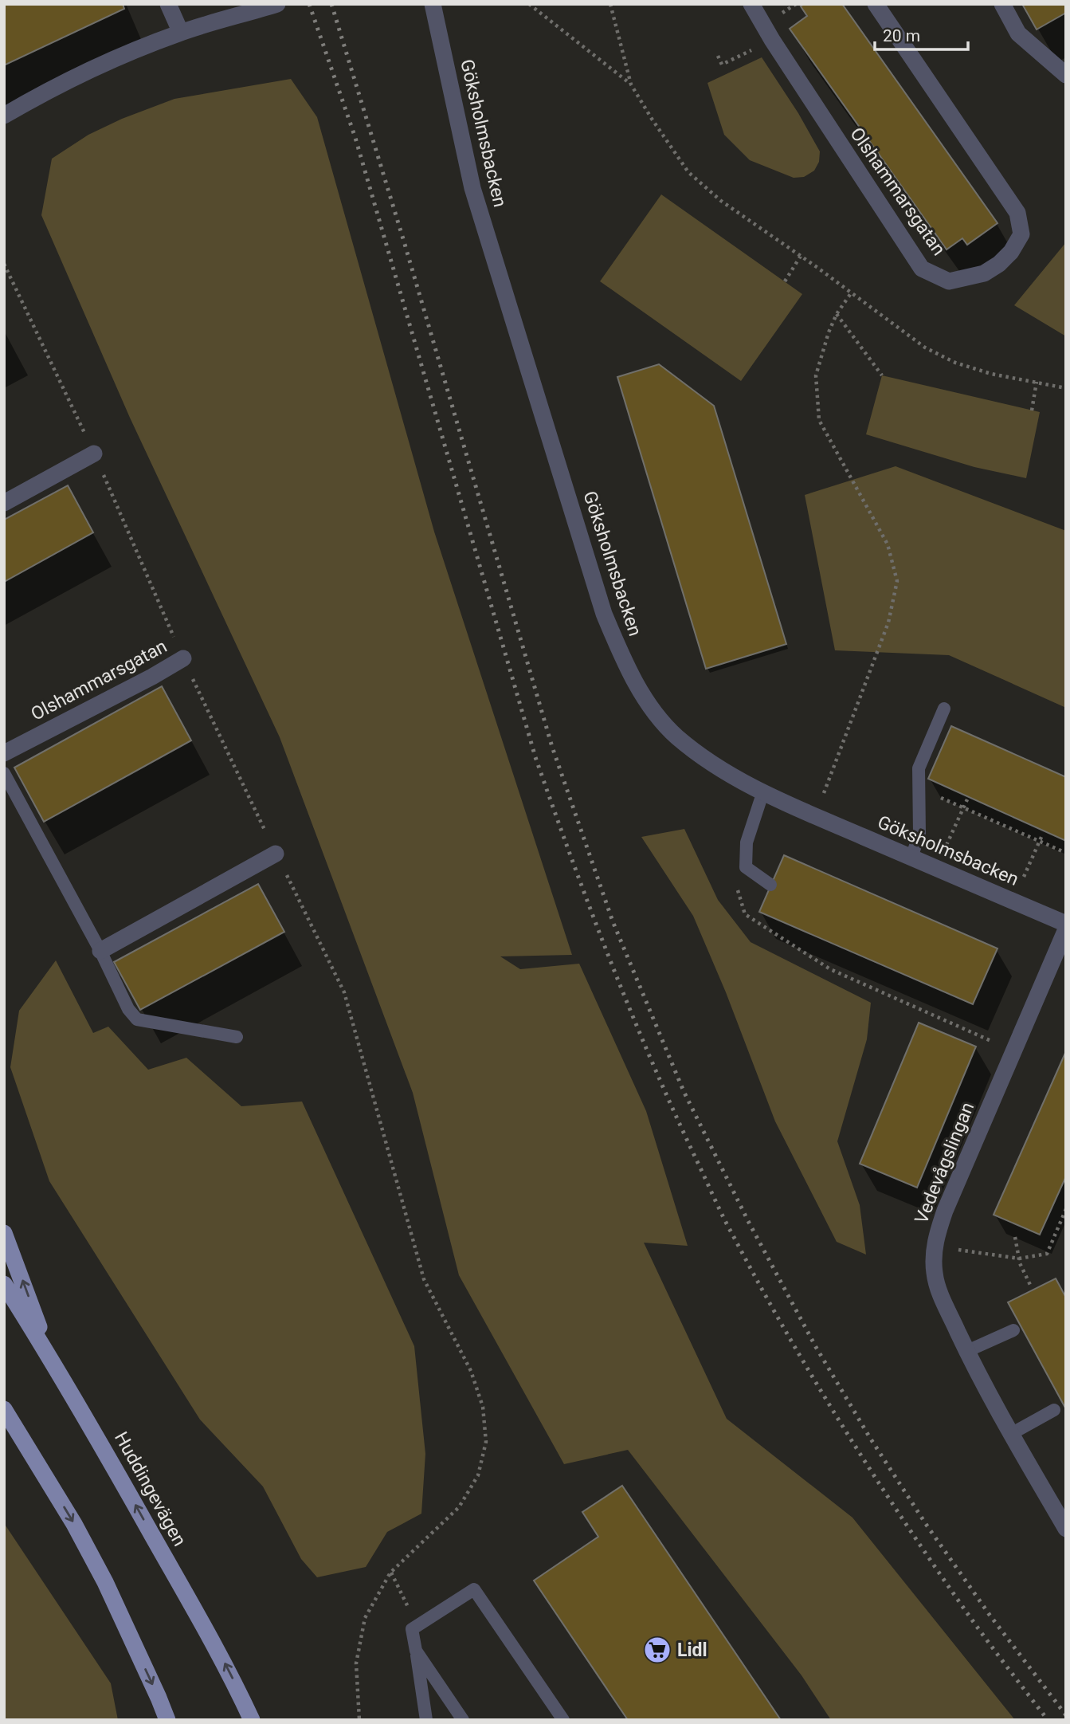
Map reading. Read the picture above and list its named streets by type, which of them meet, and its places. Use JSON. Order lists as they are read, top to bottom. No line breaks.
{"streets":{"main road":["Huddingevägen"],"street":["Göksholmsbacken","Olshammarsgatan","Vedevågslingan"]},"places":{"supermarket":["Lidl"]},"scale_bar":"20 m"}
